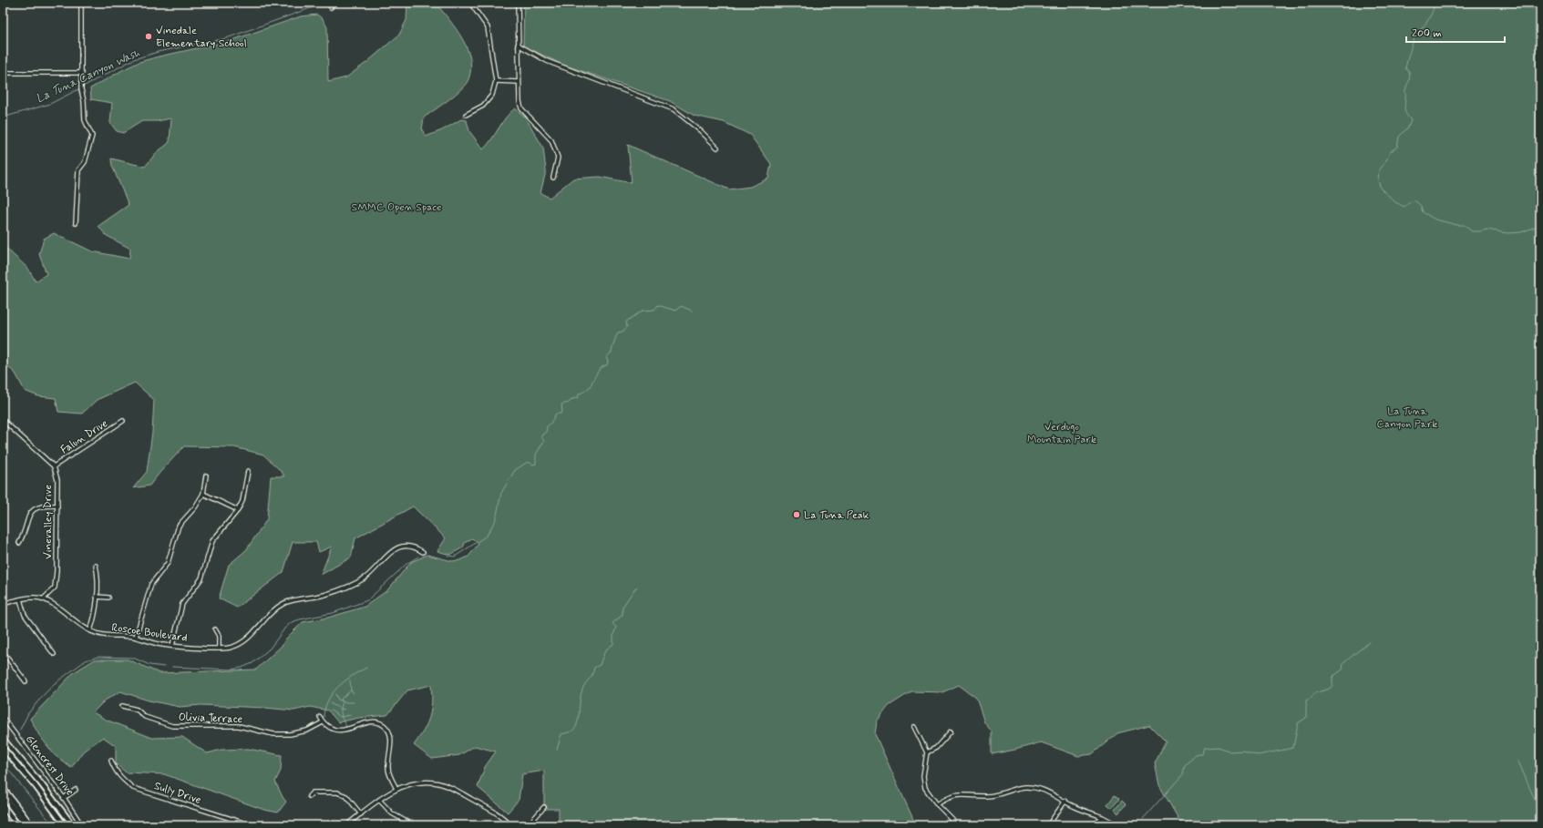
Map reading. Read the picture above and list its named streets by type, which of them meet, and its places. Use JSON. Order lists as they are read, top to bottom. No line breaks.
{"streets":{"street":["Falun Drive","Vinevalley Drive","Roscoe Boulevard","Olivia Terrace","Glencrest Drive","Sully Drive"]},"crossings":[["Falun Drive","Vinevalley Drive"],["Vinevalley Drive","Roscoe Boulevard"]],"water":["La Tuna Canyon Wash"],"parks":["SMMC Open Space","La Tuna Canyon Park","Verdugo Mountain Park"],"places":["Vinedale Elementary School","La Tuna Peak"],"scale_bar":"200 m"}
